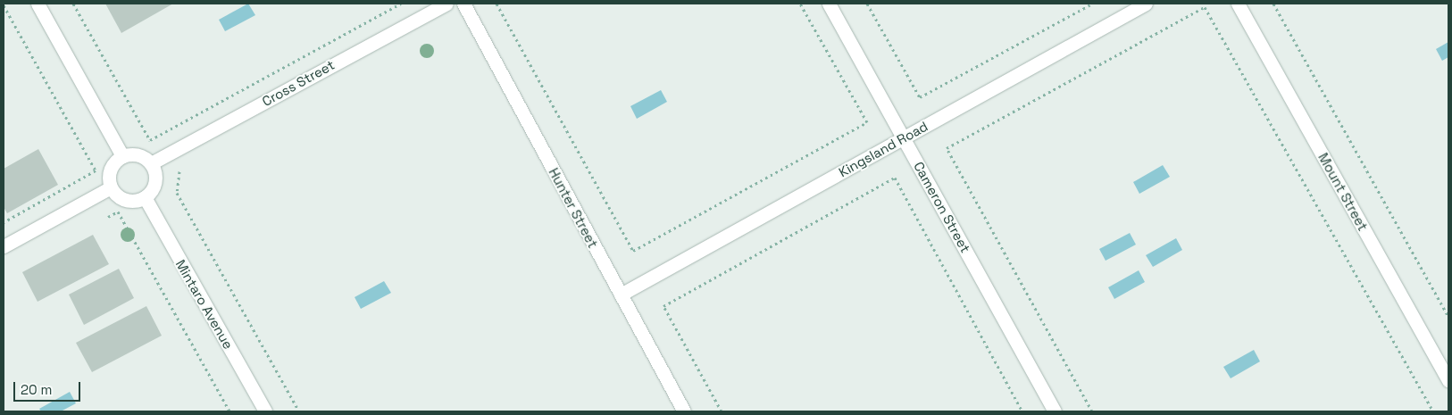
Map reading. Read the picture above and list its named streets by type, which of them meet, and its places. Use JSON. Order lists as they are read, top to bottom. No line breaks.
{"streets":{"street":["Cross Street","Kingsland Road","Mount Street","Cameron Street","Hunter Street","Mintaro Avenue"]},"crossings":[["Cross Street","Mintaro Avenue"],["Kingsland Road","Cameron Street"],["Kingsland Road","Hunter Street"]],"scale_bar":"20 m"}
